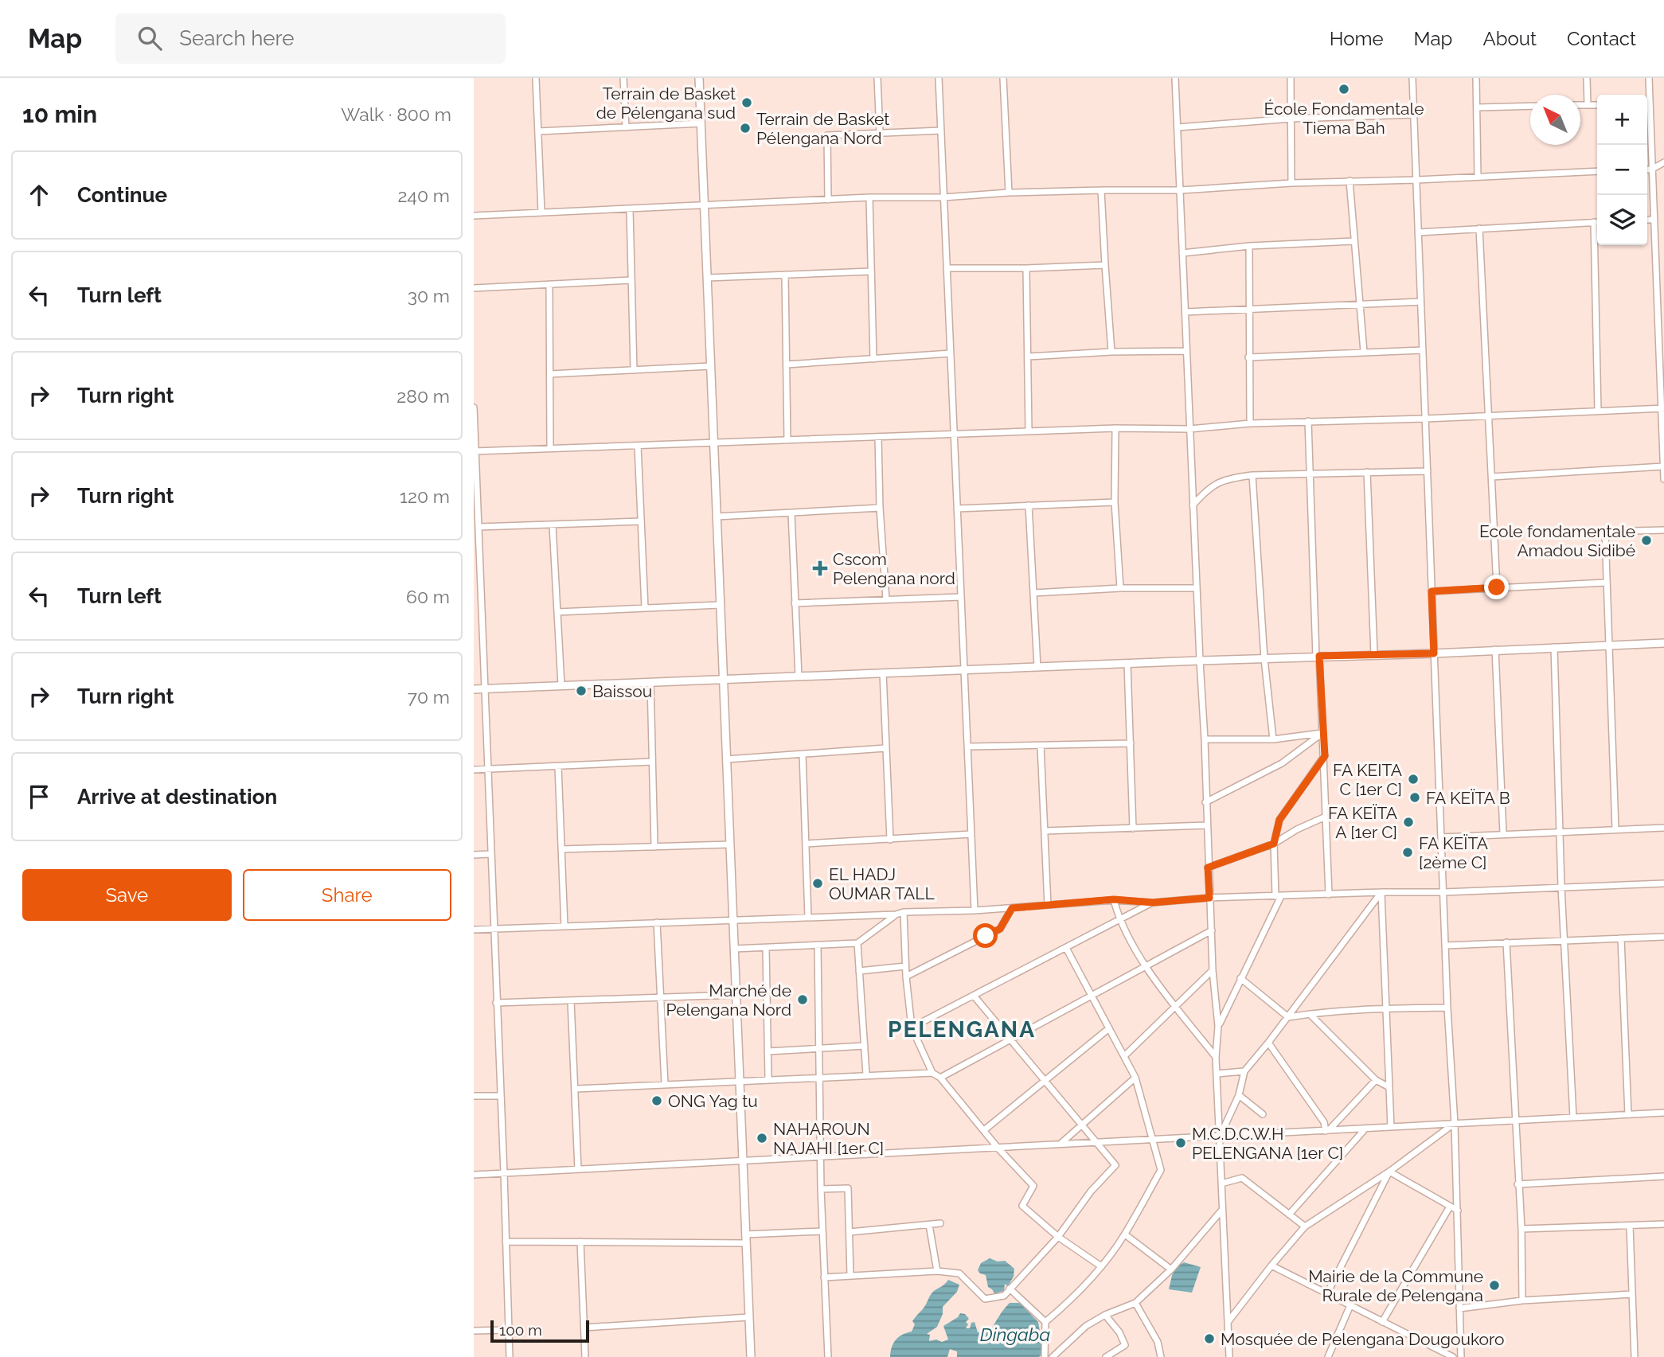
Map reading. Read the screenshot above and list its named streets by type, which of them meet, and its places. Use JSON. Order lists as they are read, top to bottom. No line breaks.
{"districts":["PELENGANA"],"water":["Dingaba"],"places":{"other":["École Fondamentale Tiema Bah","Terrain de Basket de Pélengana sud","Terrain de Basket Pélengana Nord","Ecole fondamentale Amadou Sidibé","Baissou","FA KEITA C [1er C]","FA KEÏTA B","FA KEÏTA A [1er C]","FA KEÏTA [2ème C]","EL HADJ OUMAR TALL","Marché de Pelengana Nord","ONG Yag tu","NAHAROUN NAJAHI [1er C]","M.C.D.C.W.H PELENGANA [1er C]","Mairie de la Commune Rurale de Pelengana","Mosquée de Pelengana Dougoukoro"],"health":["Cscom Pelengana nord"]},"scale_bar":"100 m","north":"top left","page":{"header":"Map","search":"Search here","nav":["Home","Map","About","Contact"],"heading":["10 min","Walk · 800 m"],"map_buttons":["+","−"],"list":[["Continue","240 m"],["Turn left","30 m"],["Turn right","280 m"],["Turn right","120 m"],["Turn left","60 m"],["Turn right","70 m"],"Arrive at destination"],"buttons":["Save","Share"],"scale":"100 m"}}
